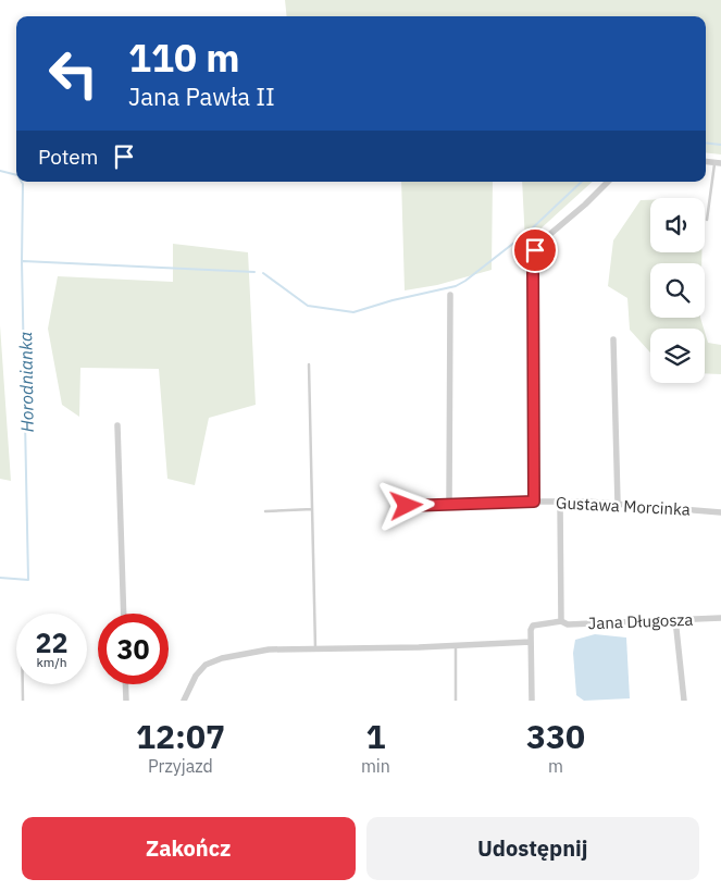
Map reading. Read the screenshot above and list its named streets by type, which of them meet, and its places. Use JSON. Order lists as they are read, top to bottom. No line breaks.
{"streets":{"street":["Gustawa Morcinka","Jana Długosza"]},"water":["Horodnianka"],"page":{"turn":["110 m","Jana Pawła II"],"then":"Potem","speed":"22 km/h","limit":"30","eta":["12:07","Przyjazd","1","min","330","m"],"buttons":["Zakończ","Udostępnij"]}}
